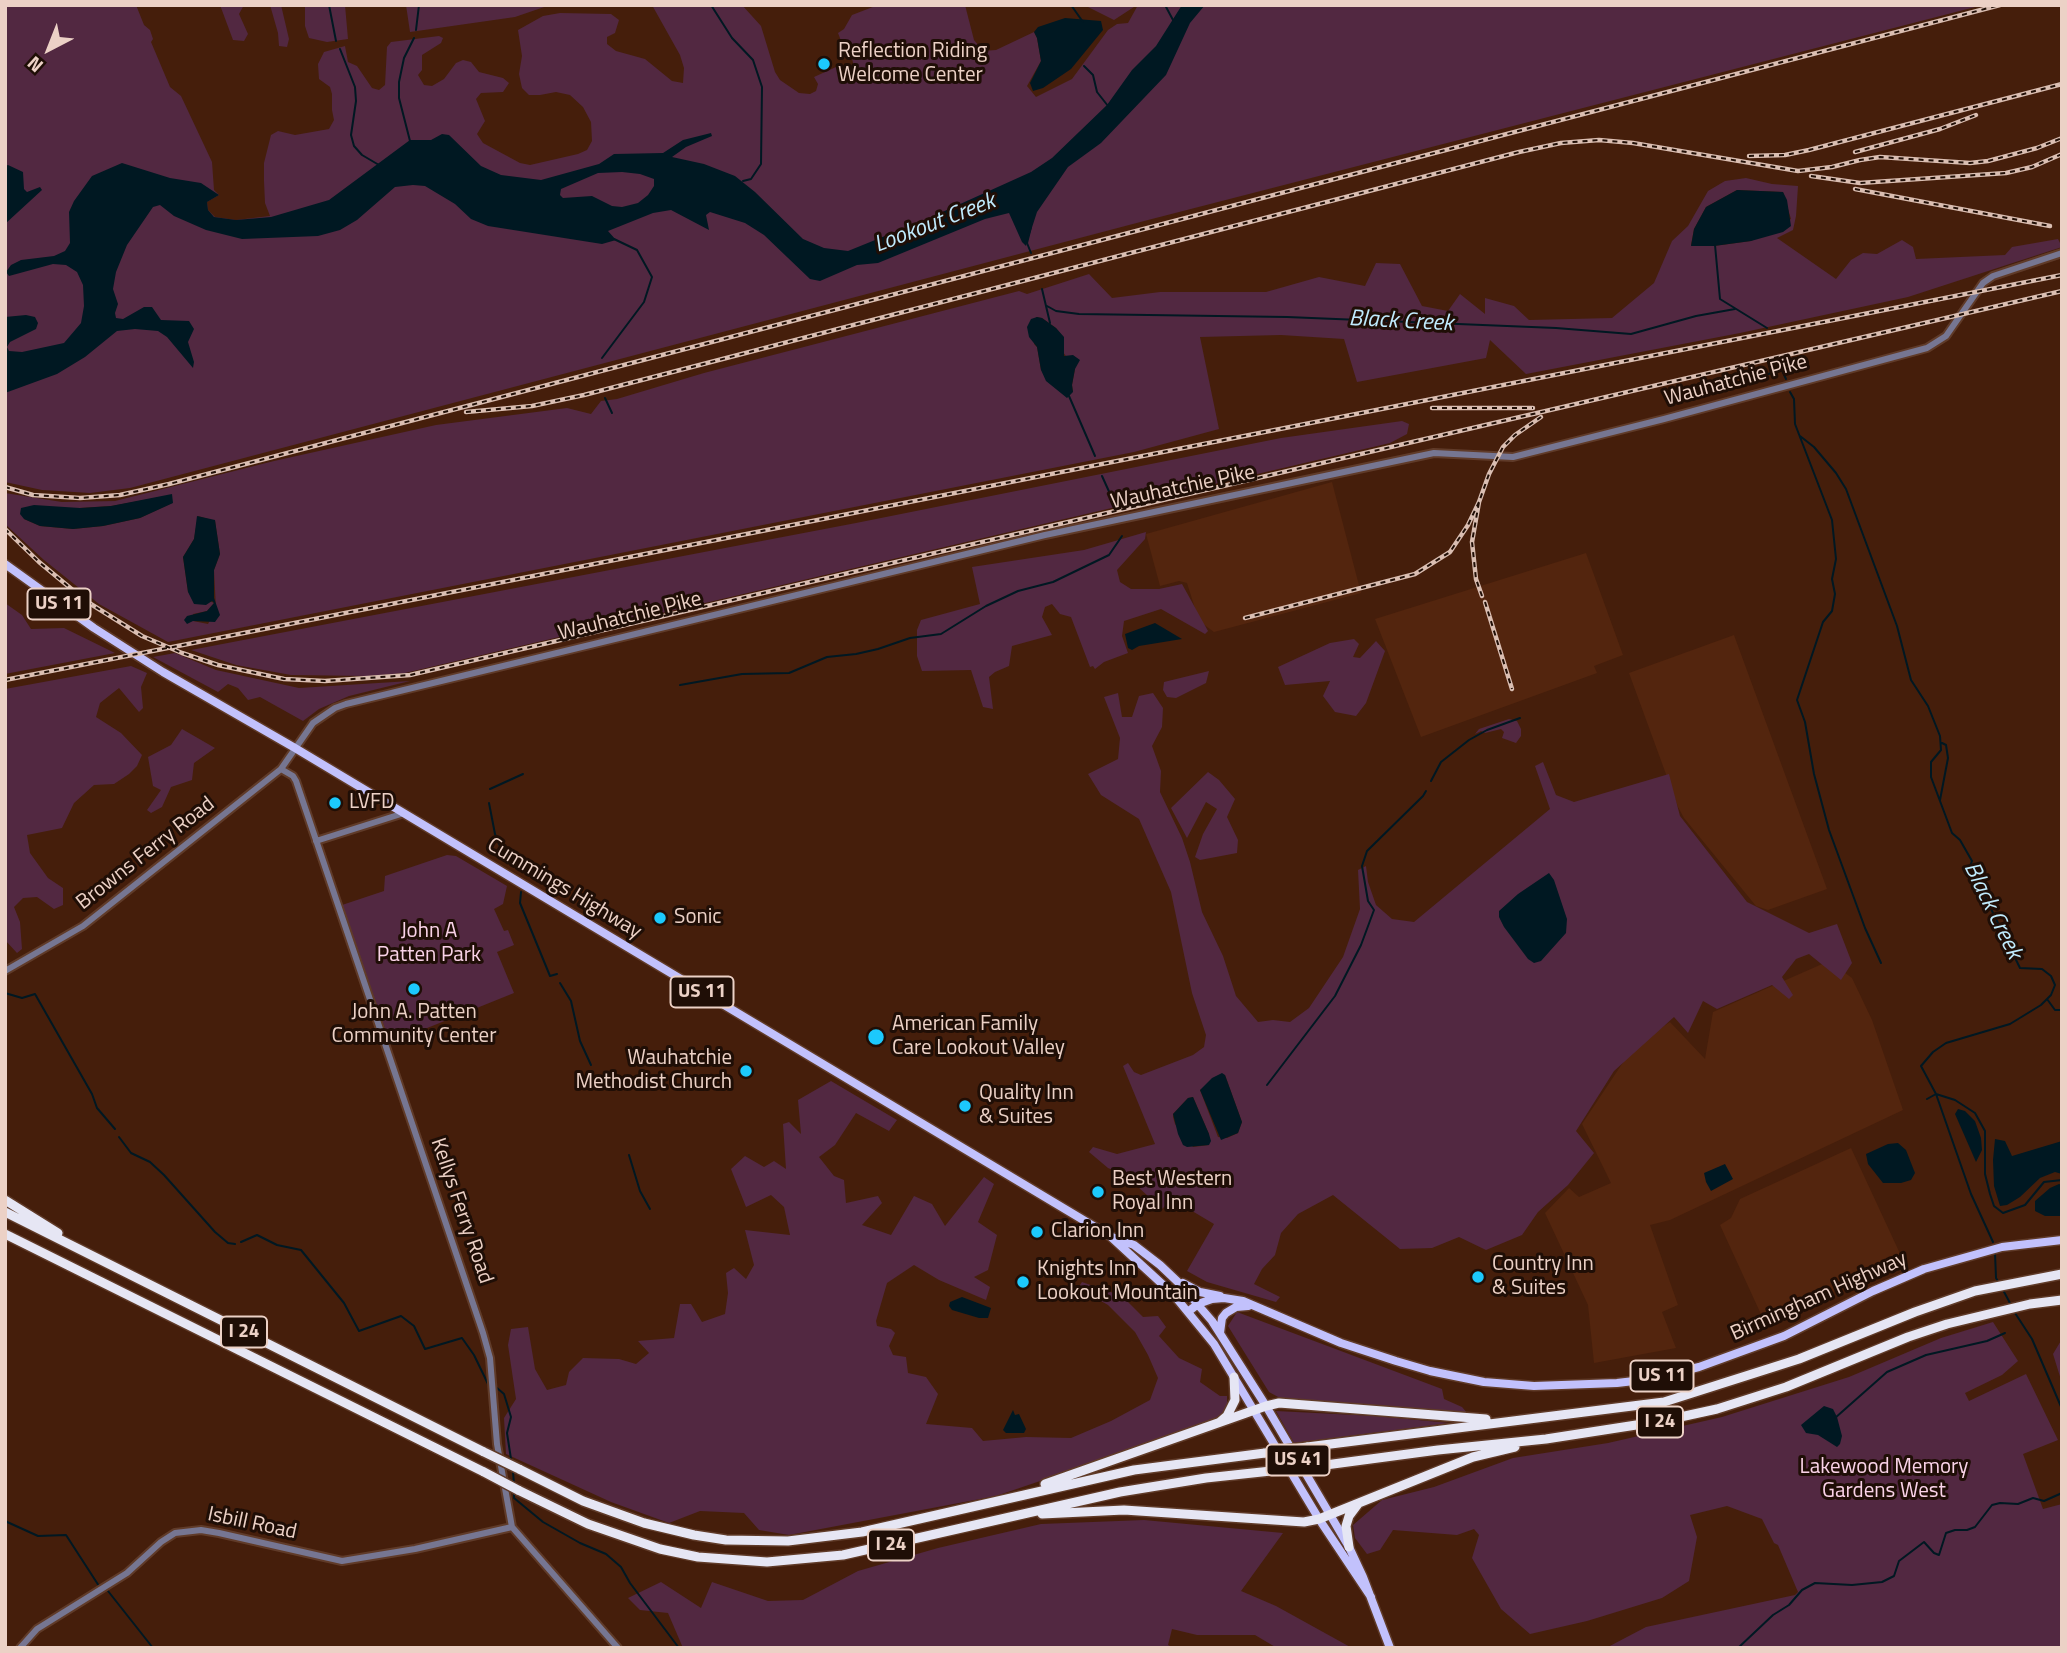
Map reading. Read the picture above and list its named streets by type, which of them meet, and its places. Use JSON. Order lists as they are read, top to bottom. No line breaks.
{"streets":{"highway":["I 24"],"main road":["US 11","Cummings Highway","Birmingham Highway","US 41"],"street":["Wauhatchie Pike","Browns Ferry Road","Kellys Ferry Road","Isbill Road"]},"crossings":[["Wauhatchie Pike","Browns Ferry Road"],["Wauhatchie Pike","Cummings Highway"],["Browns Ferry Road","Cummings Highway"],["Browns Ferry Road","Kellys Ferry Road"],["Cummings Highway","Birmingham Highway"],["Kellys Ferry Road","Isbill Road"]],"water":["Lookout Creek","Black Creek"],"parks":["John A Patten Park","Lakewood Memory Gardens West"],"places":["Reflection Riding Welcome Center","LVFD","Sonic","John A. Patten Community Center","American Family Care Lookout Valley","Wauhatchie Methodist Church","Quality Inn & Suites","Best Western Royal Inn","Clarion Inn","Country Inn & Suites","Knights Inn Lookout Mountain"],"north":"bottom left"}
